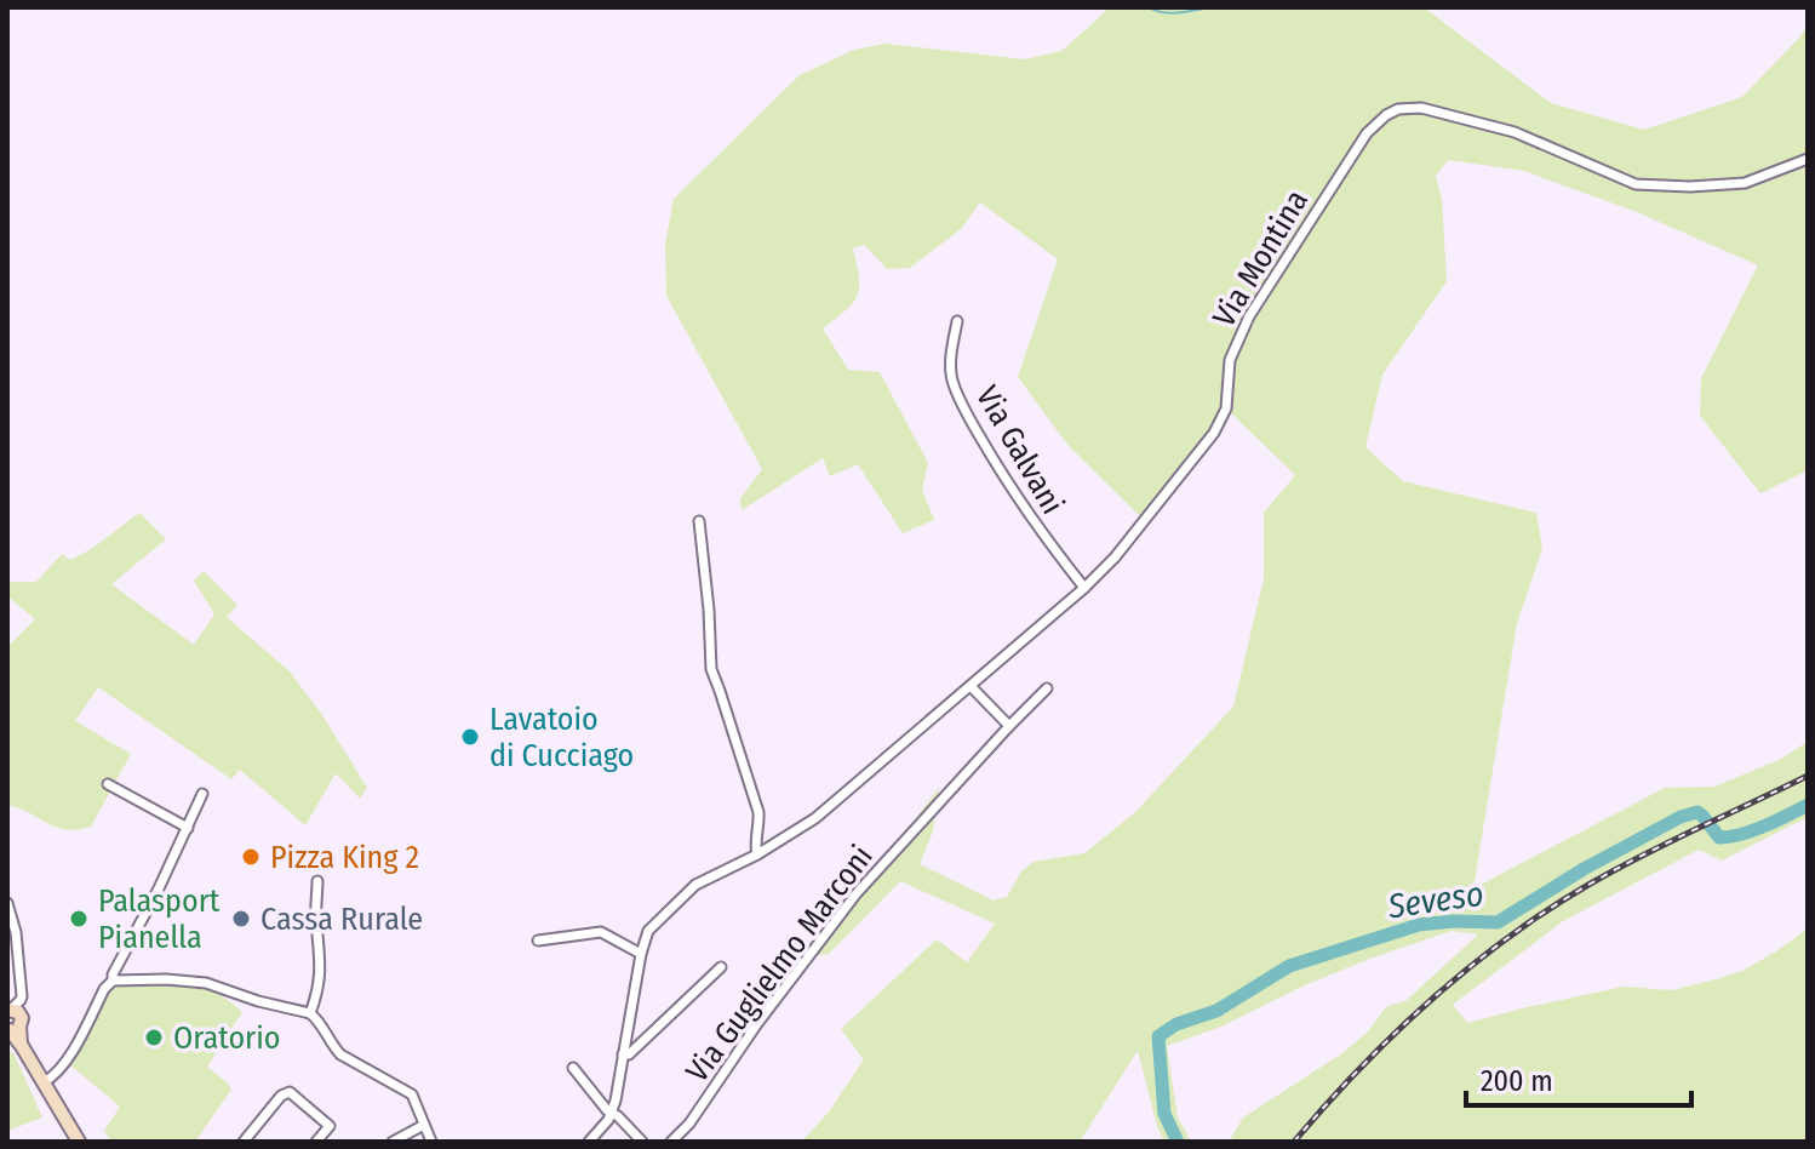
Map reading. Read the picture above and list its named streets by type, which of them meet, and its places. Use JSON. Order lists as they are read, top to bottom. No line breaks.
{"streets":{"street":["Via Montina","Via Galvani","Via Guglielmo Marconi"]},"crossings":[["Via Montina","Via Galvani"]],"water":["Seveso"],"places":["Lavatoio di Cucciago","Pizza King 2","Palasport Pianella","Cassa Rurale","Oratorio"],"scale_bar":"200 m"}
